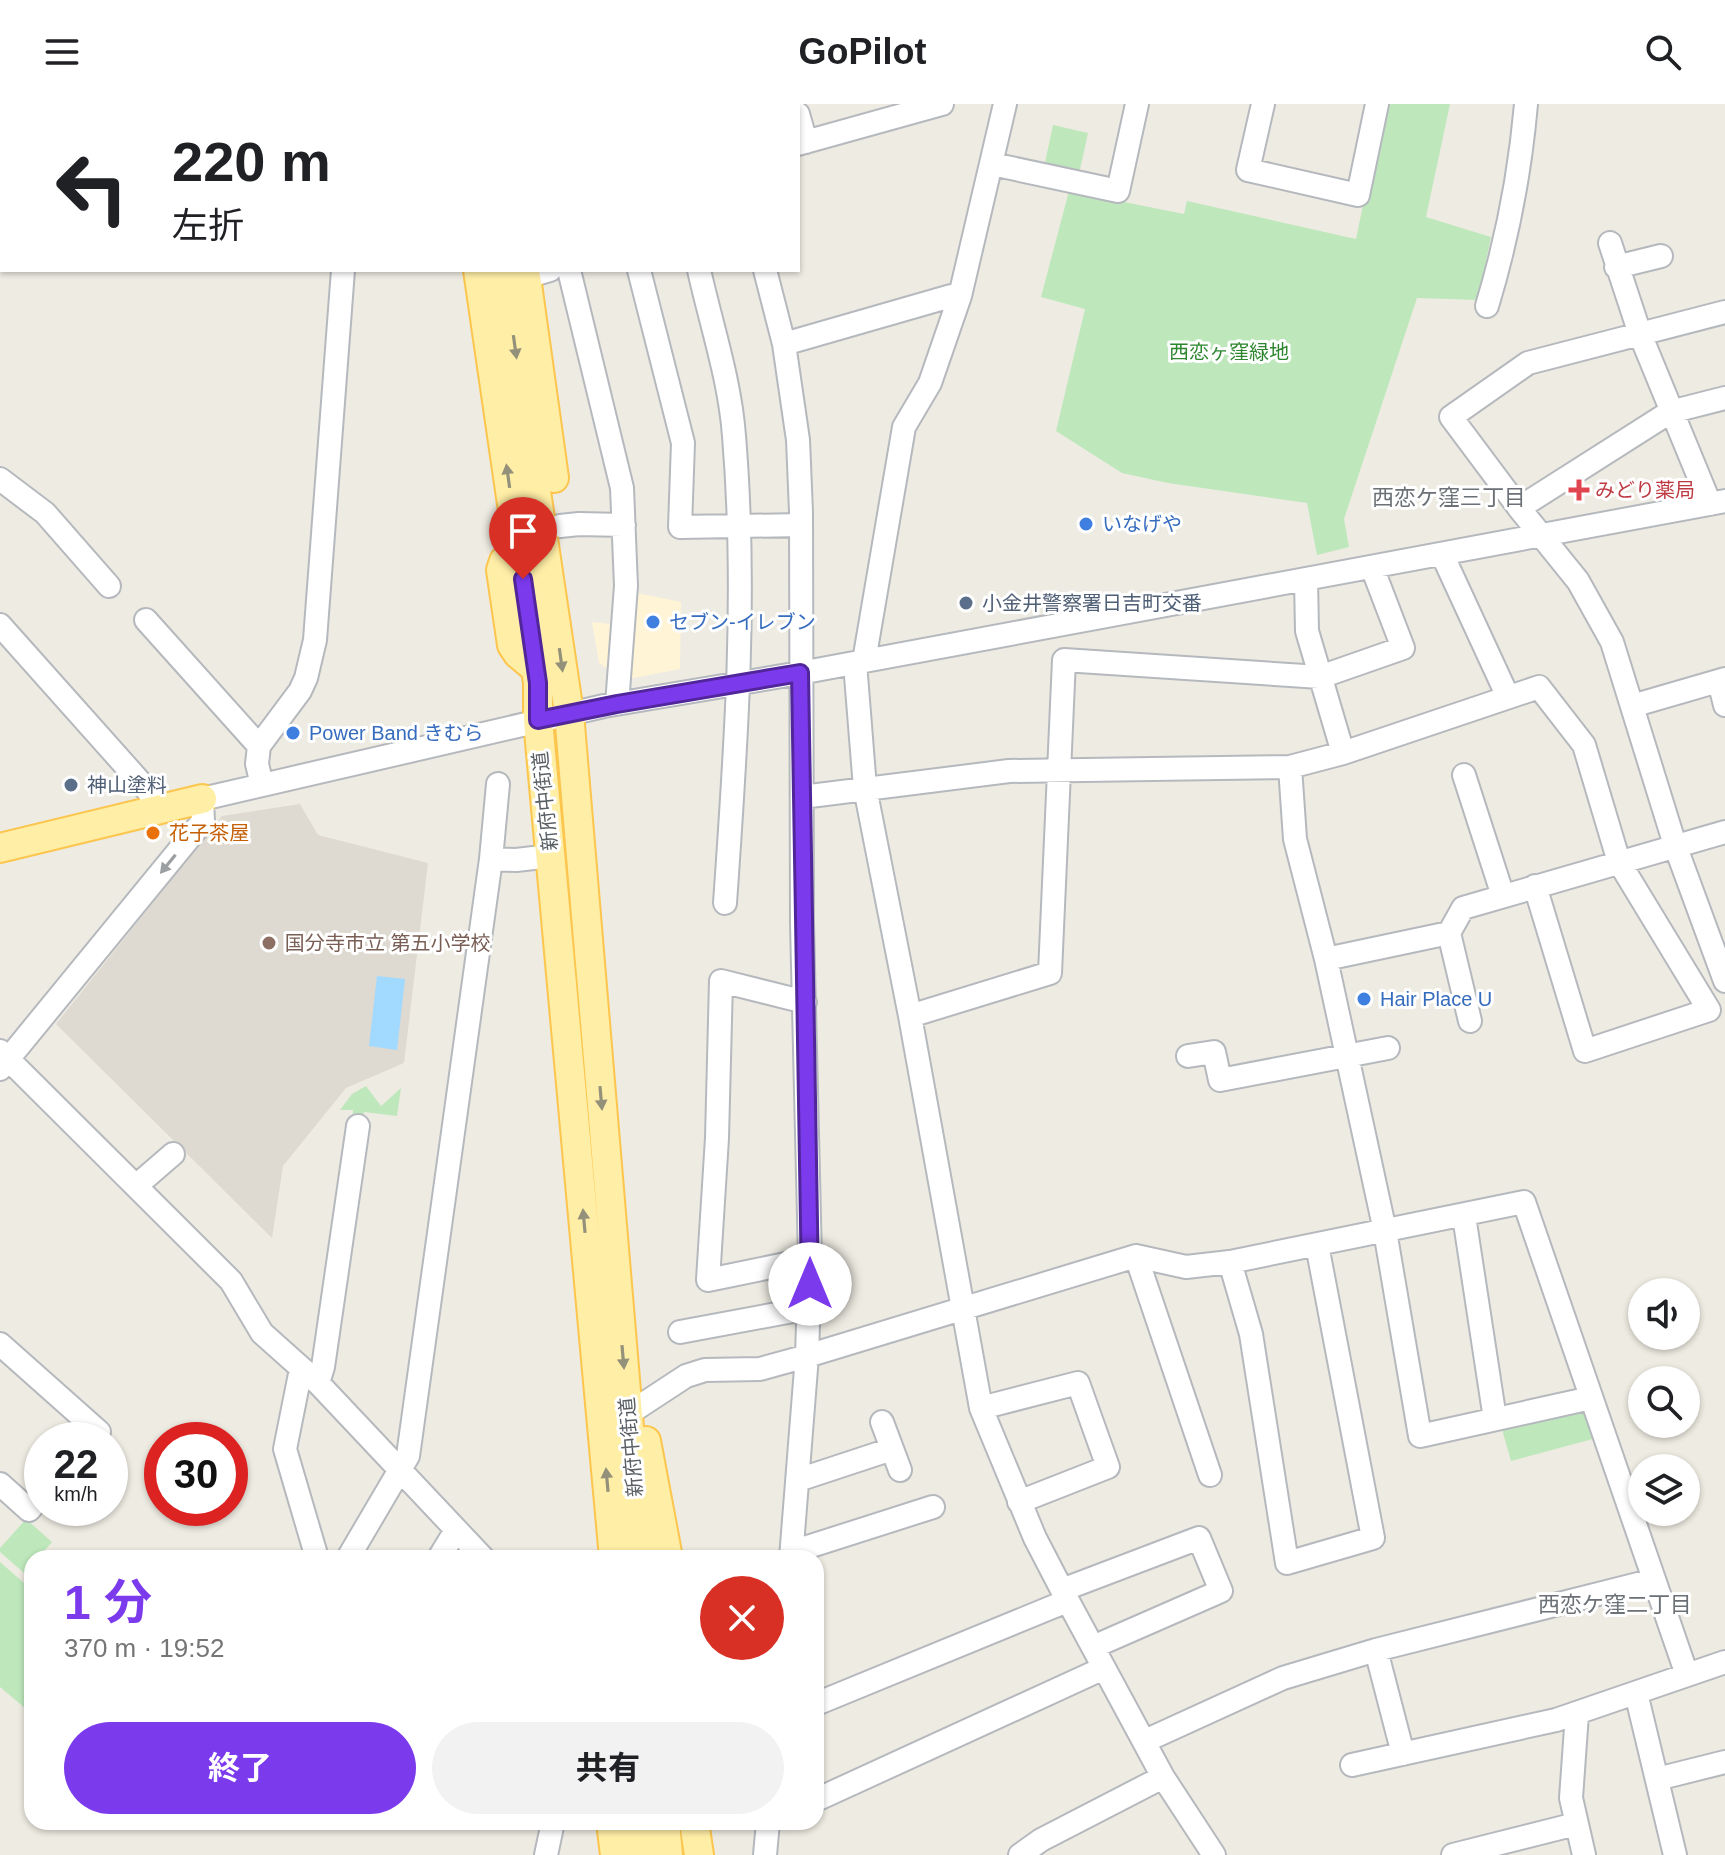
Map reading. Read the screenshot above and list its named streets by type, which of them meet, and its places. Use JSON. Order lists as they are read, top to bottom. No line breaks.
{"streets":{"main road":["新府中街道"]},"districts":["西恋ケ窪三丁目","西恋ケ窪二丁目"],"parks":["西恋ヶ窪緑地"],"places":{"health":["みどり薬局"],"other":["いなげや","小金井警察署日吉町交番","セブン-イレブン","Power Band きむら","神山塗料","花子茶屋","国分寺市立 第五小学校","Hair Place U"]},"page":{"header":"GoPilot","turn":["220 m","左折"],"speed":"22 km/h","limit":"30","heading":["1 分","370 m · 19:52"],"buttons":["終了","共有"]}}
